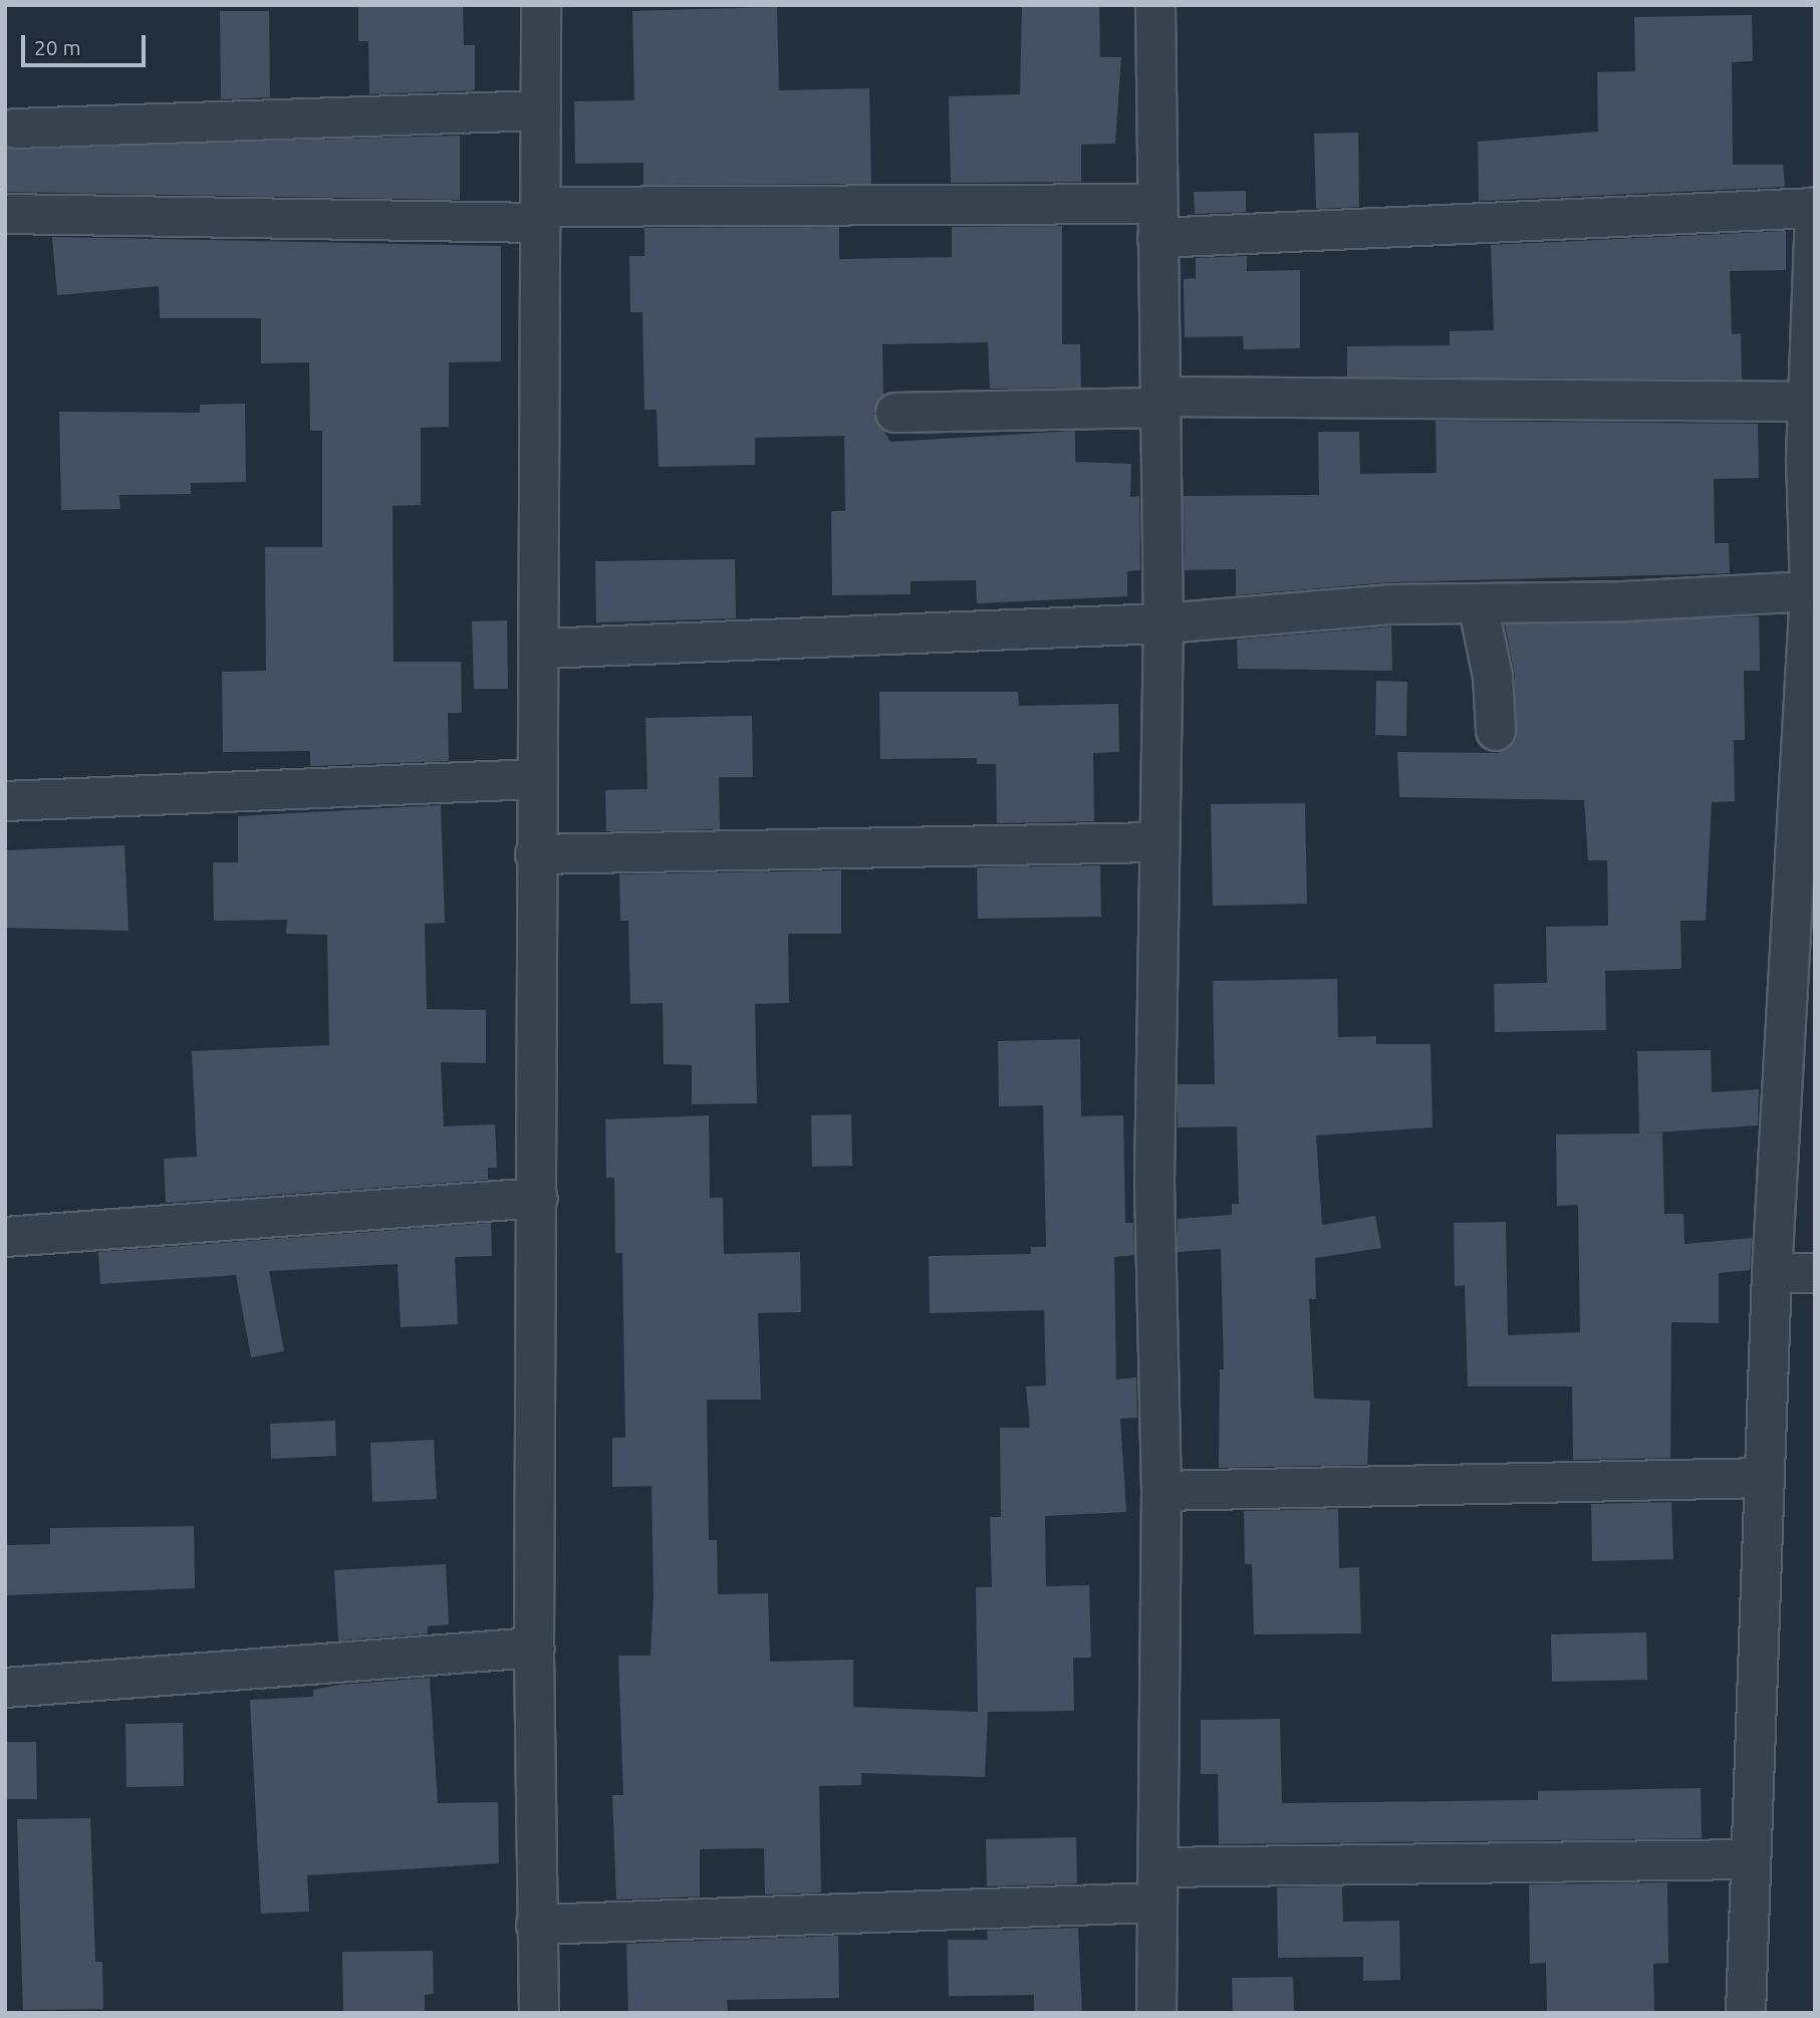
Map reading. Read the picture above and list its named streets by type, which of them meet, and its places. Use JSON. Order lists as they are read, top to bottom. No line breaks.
{"scale_bar":"20 m"}
